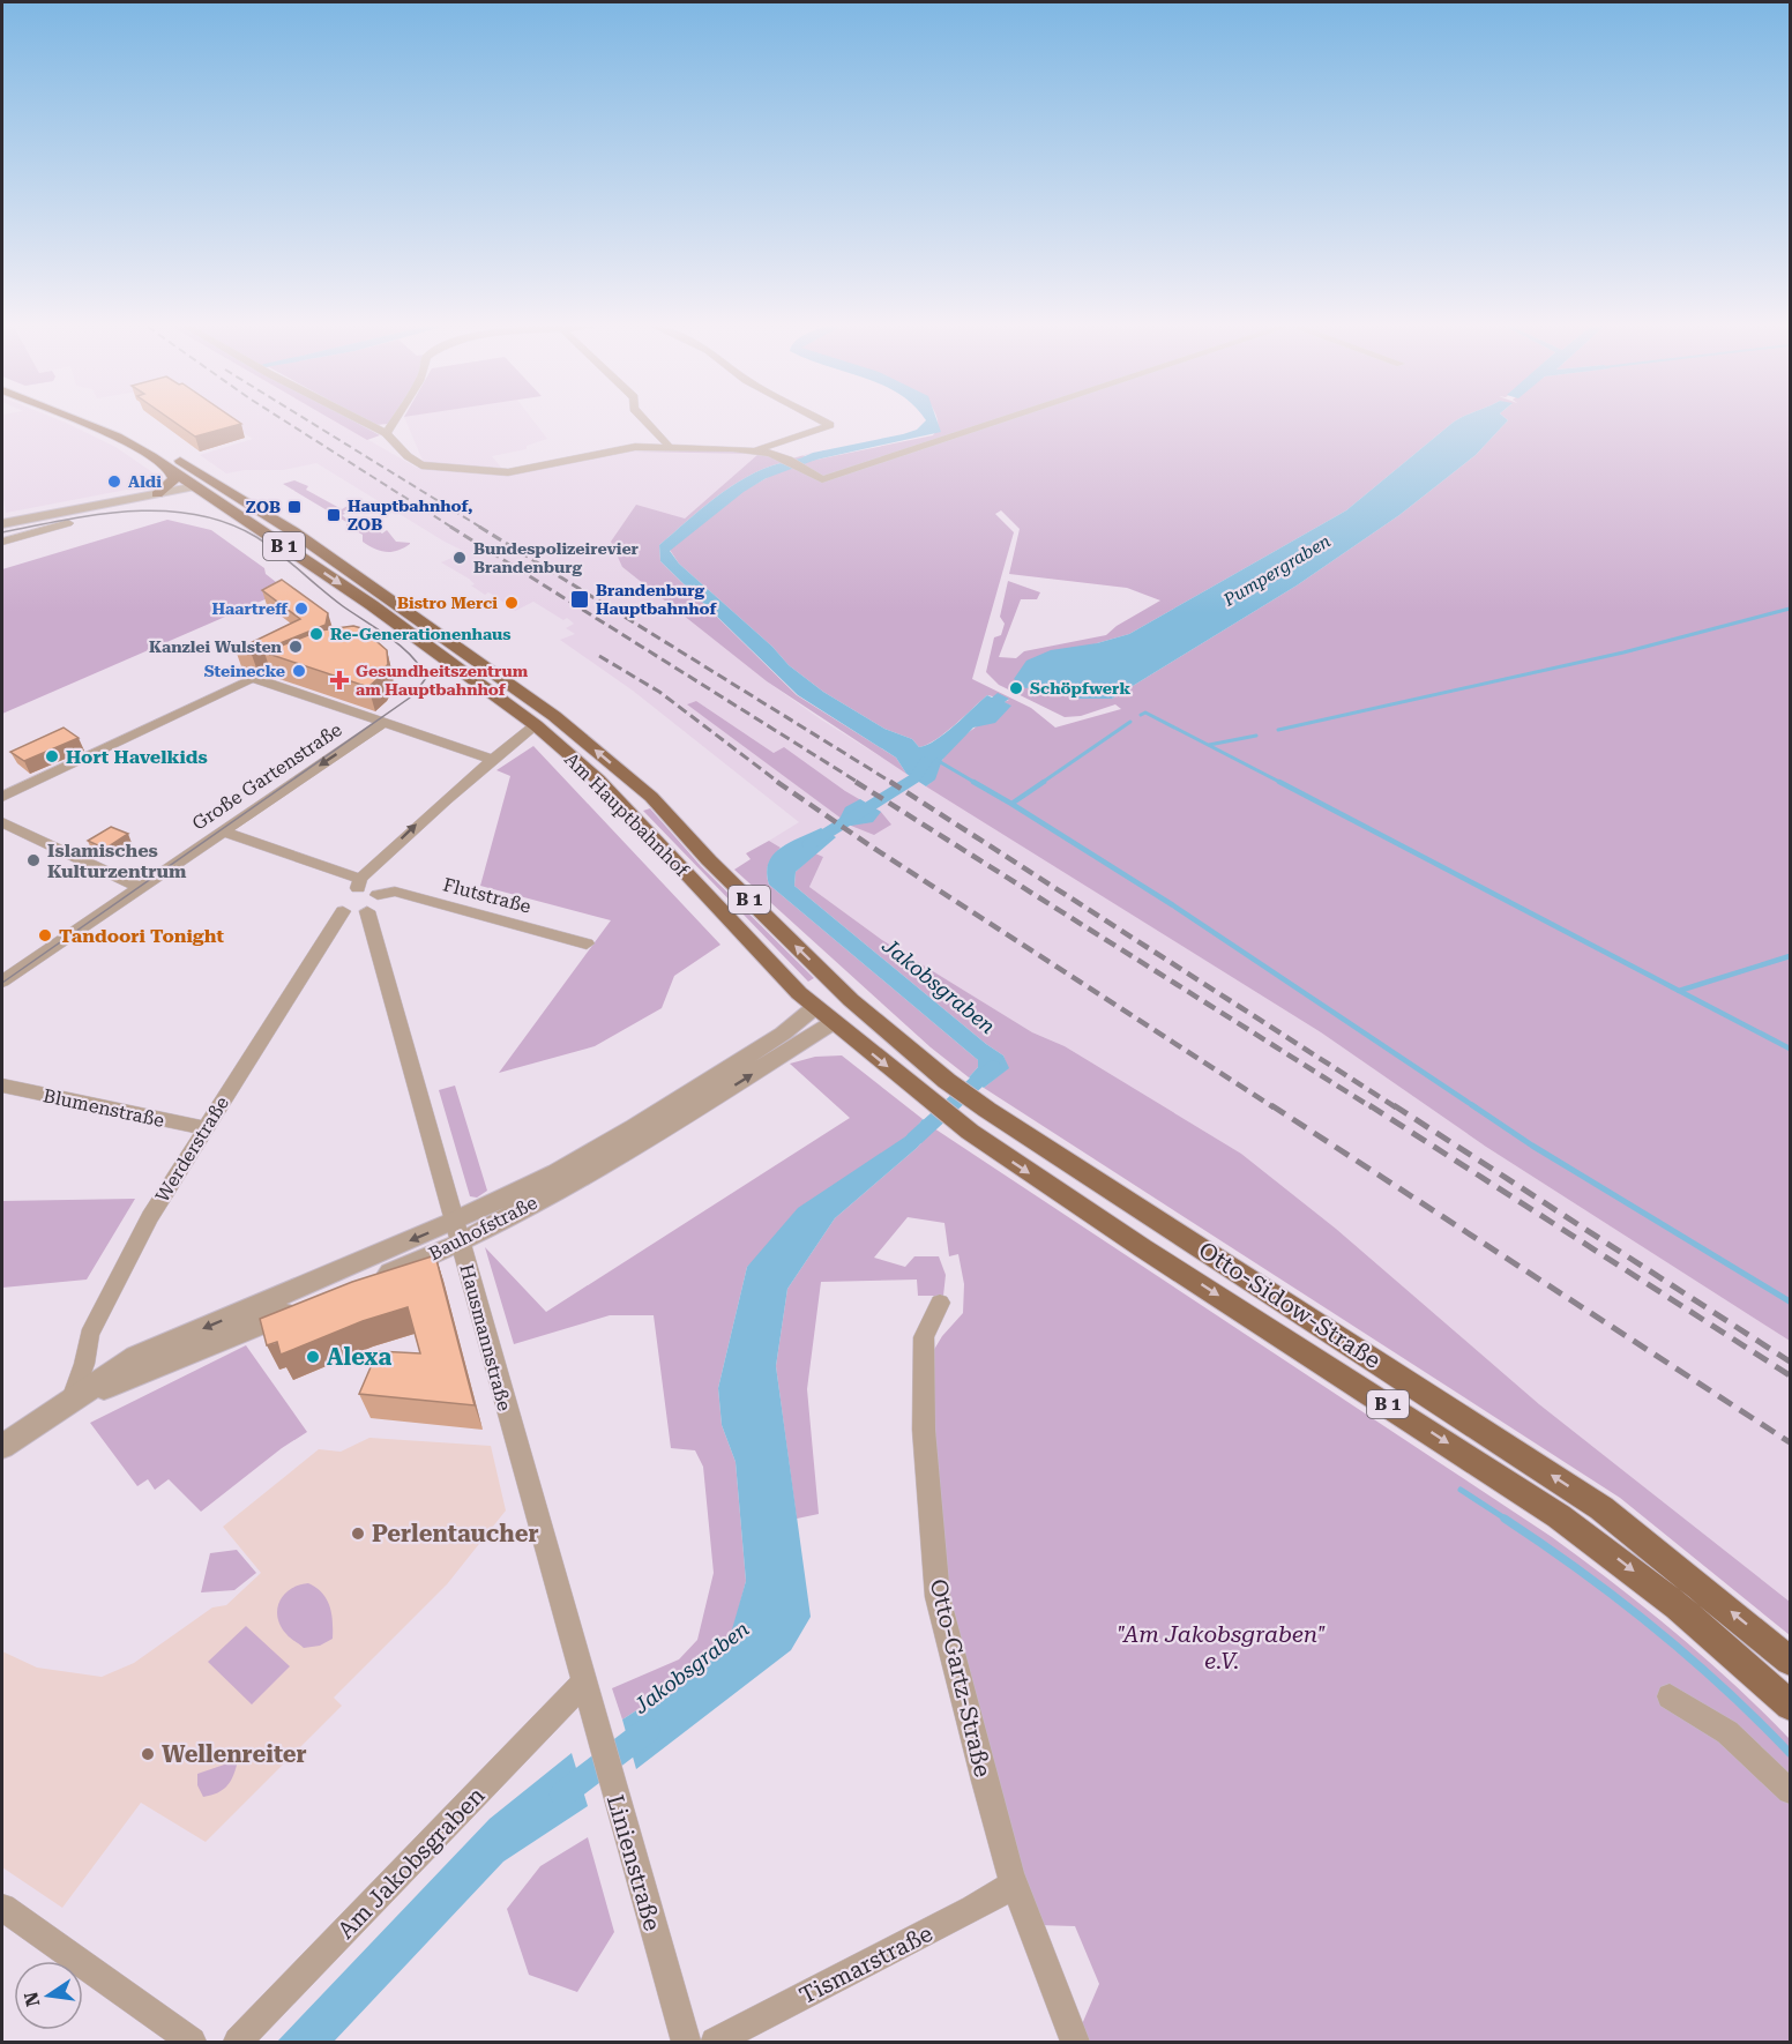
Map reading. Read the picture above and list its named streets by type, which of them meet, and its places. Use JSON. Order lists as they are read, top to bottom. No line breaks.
{"streets":{"main road":["B 1","Am Hauptbahnhof","Otto-Sidow-Straße"],"street":["Große Gartenstraße","Flutstraße","Blumenstraße","Werderstraße","Bauhofstraße","Hausmannstraße","Otto-Gartz-Straße","Am Jakobsgraben","Linienstraße","Tismarstraße"]},"crossings":[["B 1","Am Hauptbahnhof"],["Am Hauptbahnhof","Werderstraße"],["Am Hauptbahnhof","Bauhofstraße"],["Am Hauptbahnhof","Otto-Sidow-Straße"],["Flutstraße","Werderstraße"],["Flutstraße","Hausmannstraße"],["Blumenstraße","Werderstraße"],["Werderstraße","Bauhofstraße"],["Werderstraße","Hausmannstraße"],["Bauhofstraße","Otto-Sidow-Straße"],["Bauhofstraße","Hausmannstraße"],["Hausmannstraße","Am Jakobsgraben"],["Hausmannstraße","Linienstraße"],["Otto-Gartz-Straße","Tismarstraße"],["Am Jakobsgraben","Linienstraße"]],"water":["Pumpergraben","Jakobsgraben"],"parks":["\"Am Jakobsgraben\" e.V."],"places":{"other":["Aldi","Bundespolizeirevier Brandenburg","Bistro Merci","Haartreff","Re-Generationenhaus","Kanzlei Wulsten","Steinecke","Schöpfwerk","Hort Havelkids","Islamisches Kulturzentrum","Tandoori Tonight","Alexa","Perlentaucher","Wellenreiter"],"transit":["ZOB","Hauptbahnhof, ZOB","Brandenburg Hauptbahnhof"],"health":["Gesundheitszentrum am Hauptbahnhof"]},"north":"left"}
